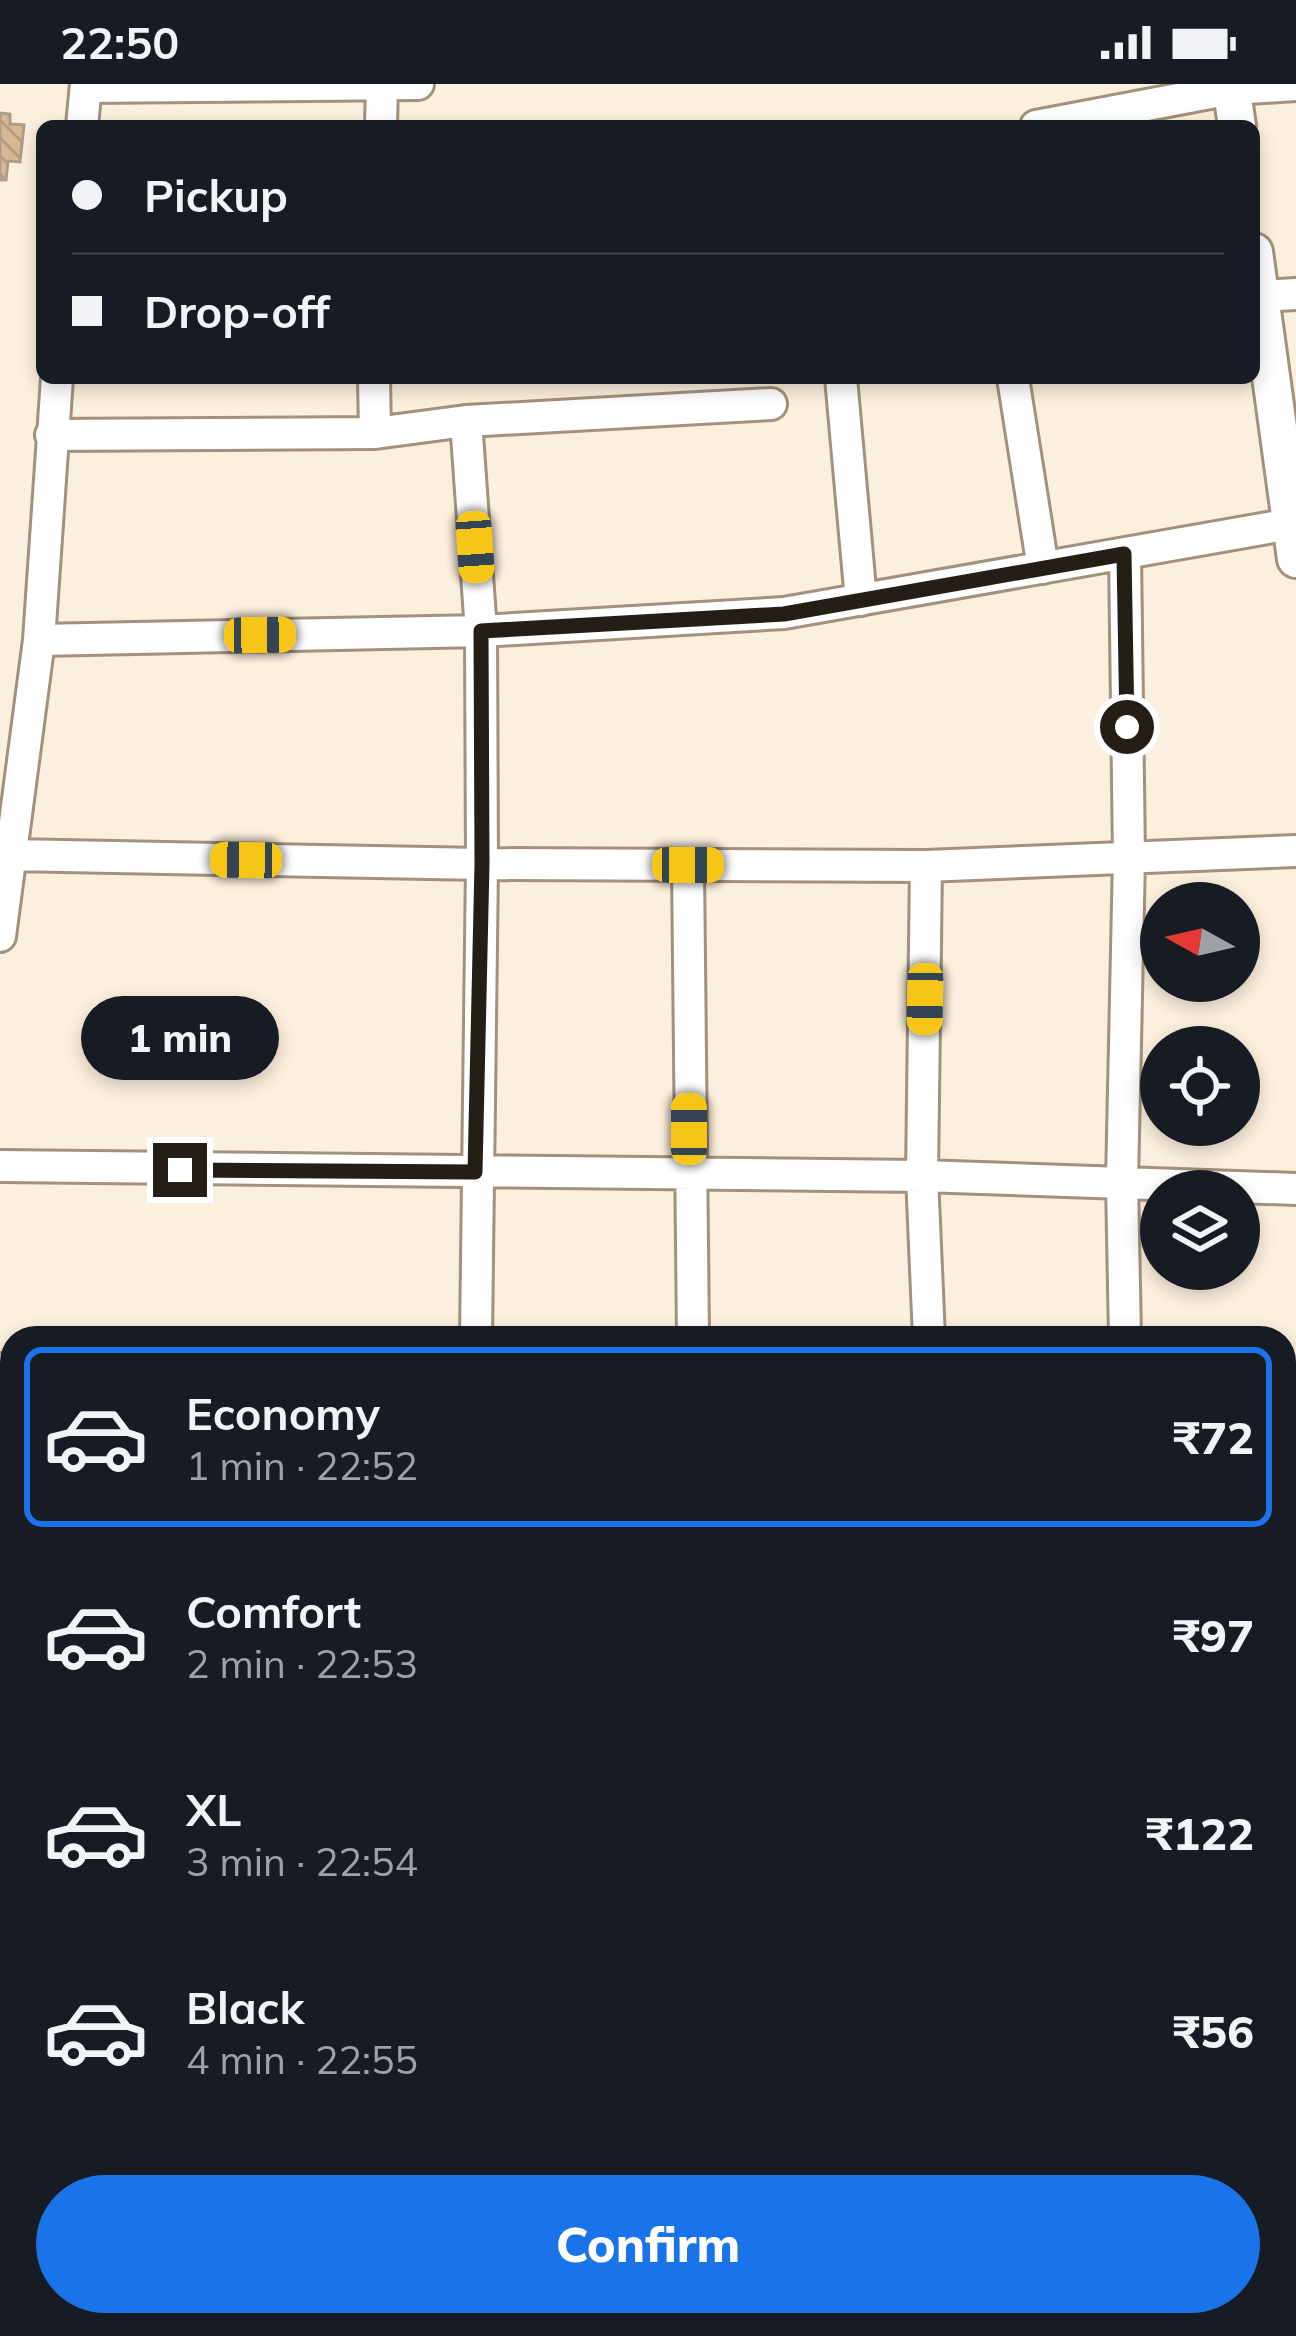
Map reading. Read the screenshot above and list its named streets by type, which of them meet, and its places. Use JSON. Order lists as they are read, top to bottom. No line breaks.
{"north":"left","page":{"status":"22:50","banner":["Pickup","Drop-off"],"bubble":"1 min","list":[{"name":"Economy","note":"1 min · 22:52","value":"₹72"},{"name":"Comfort","note":"2 min · 22:53","value":"₹97"},{"name":"XL","note":"3 min · 22:54","value":"₹122"},{"name":"Black","note":"4 min · 22:55","value":"₹56"}],"buttons":"Confirm"}}
